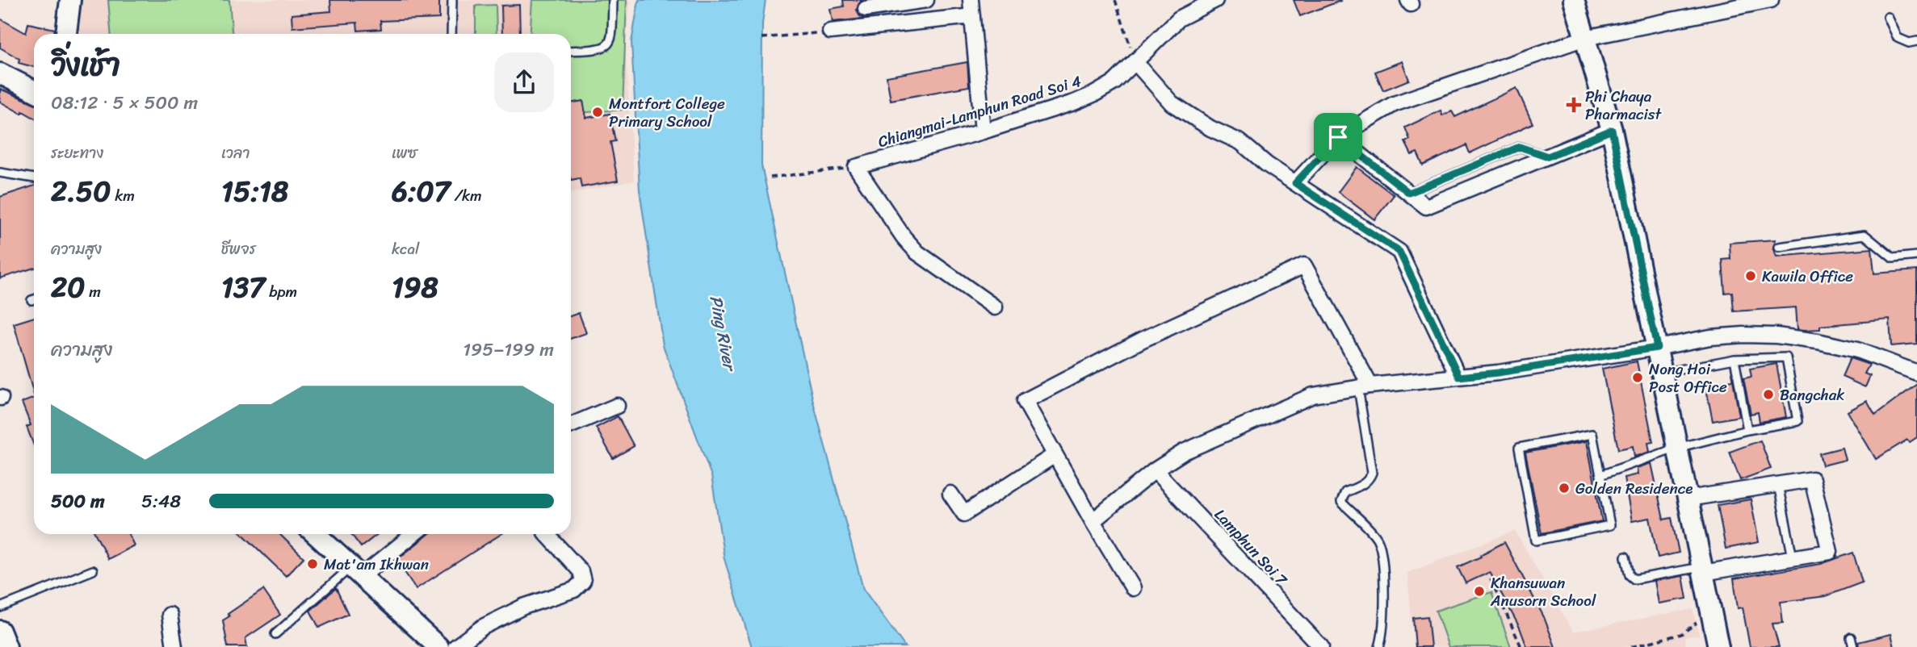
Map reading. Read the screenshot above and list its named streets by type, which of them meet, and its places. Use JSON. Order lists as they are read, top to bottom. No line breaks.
{"streets":{"street":["Chiangmai-Lamphun Road Soi 4","Lamphun Soi 7"]},"water":["Ping River"],"places":{"health":["Phi Chaya Pharmacist"],"other":["Montfort College Primary School","Kawila Office","Nong Hoi Post Office","Bangchak","Golden Residence","Mat'am Ikhwan","Khansuwan Anusorn School"]},"page":{"heading":["วิ่งเช้า","08:12 · 5 × 500 m"],"stats":[["ระยะทาง","2.50 km"],["เวลา","15:18"],["เพซ","6:07 /km"],["ความสูง","20 m"],["ชีพจร","137 bpm"],["kcal","198"]],"chart":["ความสูง","195–199 m"],"list":[{"name":"500 m","note":"5:48"}]}}
